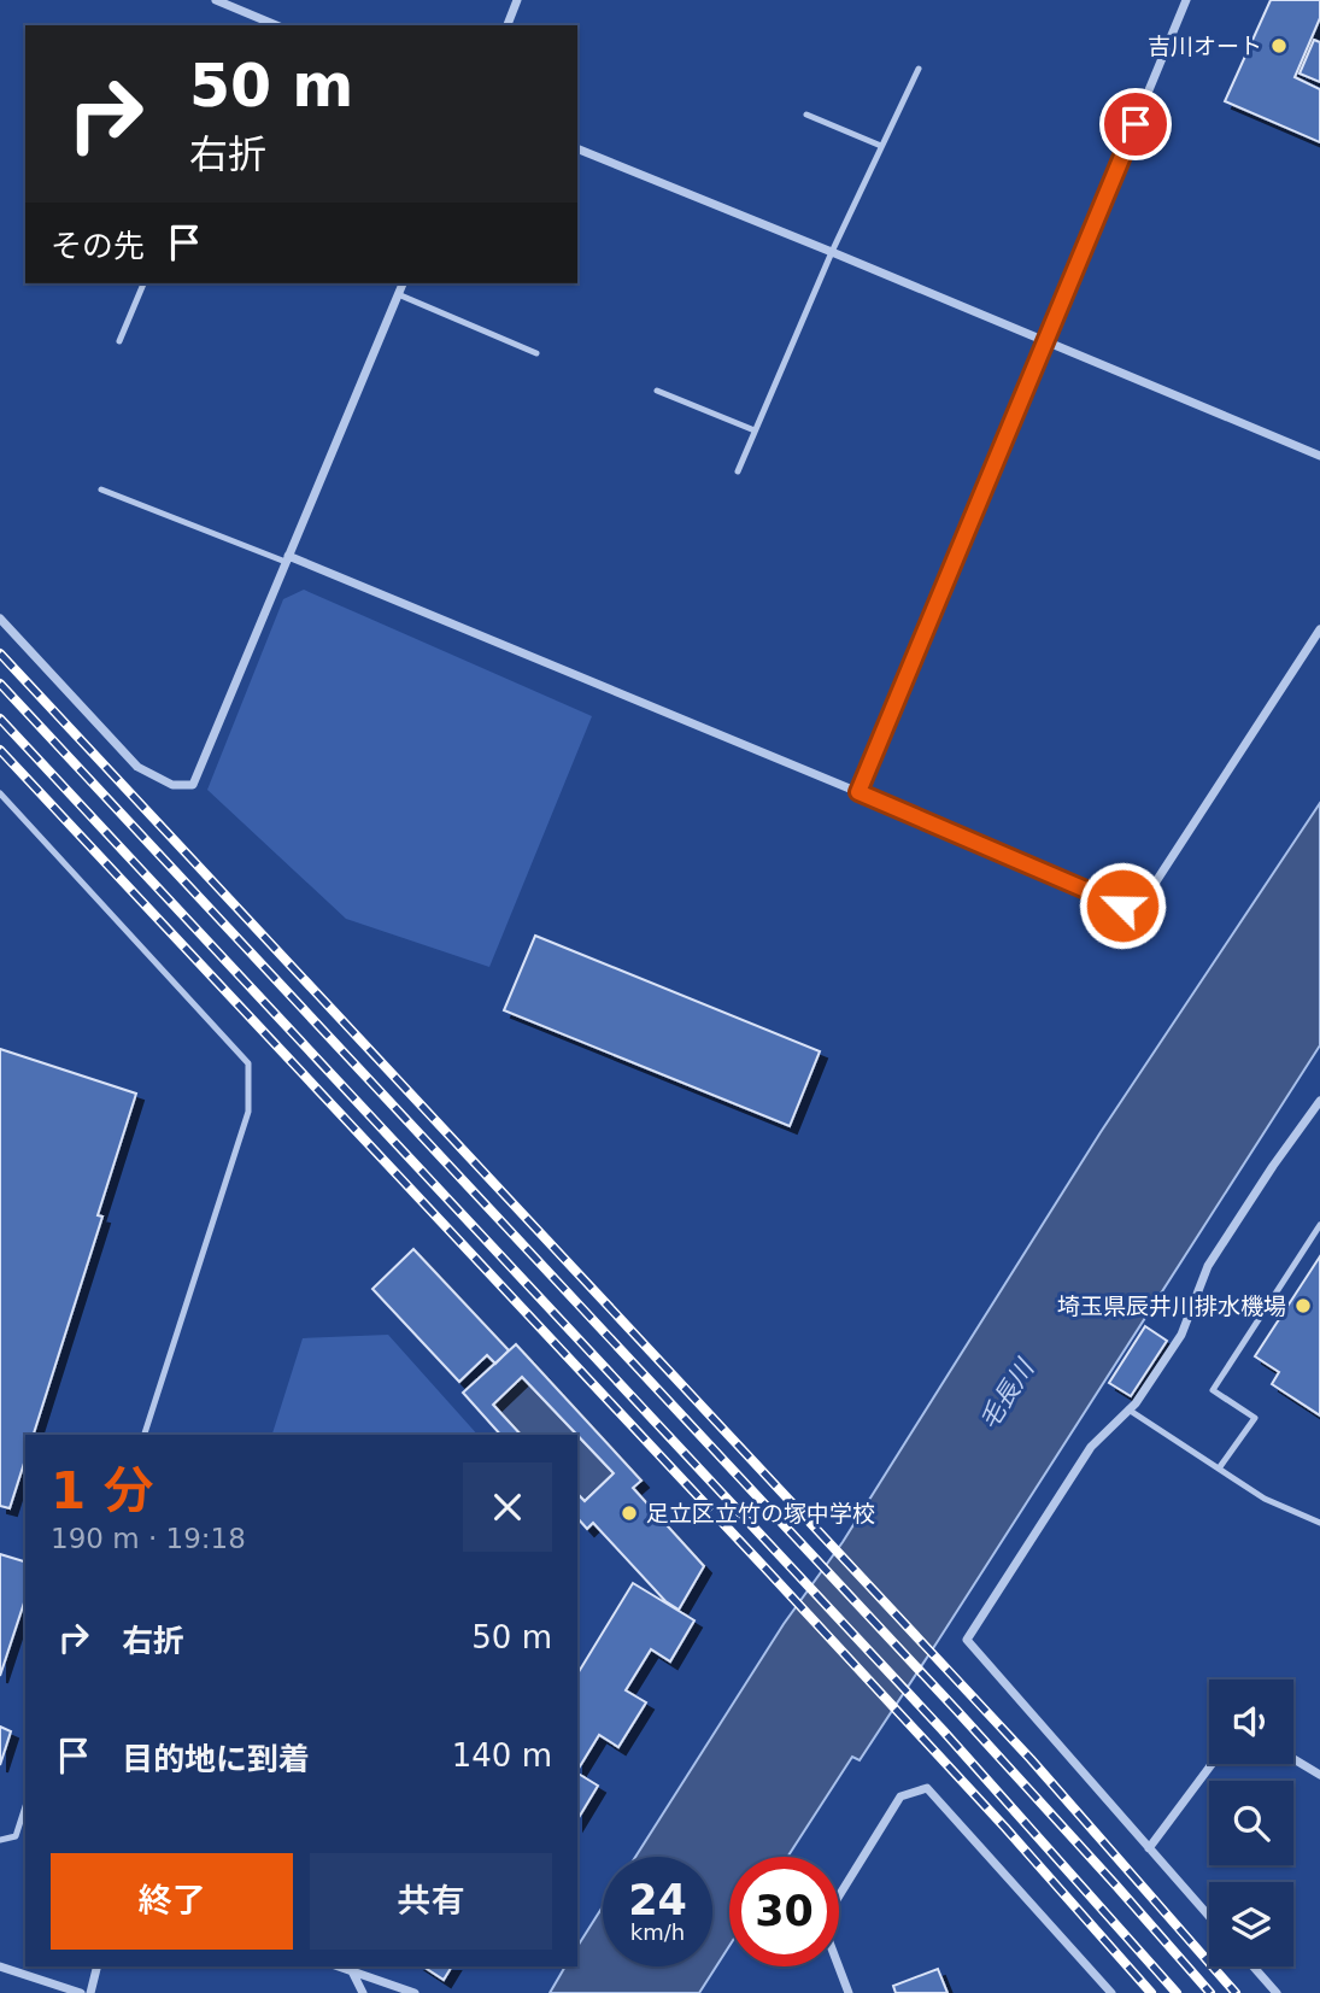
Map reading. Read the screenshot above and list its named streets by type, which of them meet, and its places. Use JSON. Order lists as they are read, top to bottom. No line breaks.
{"water":["毛長川"],"places":["吉川オート","埼玉県辰井川排水機場","足立区立竹の塚中学校"],"page":{"turn":["50 m","右折"],"then":"その先","heading":["1 分","190 m · 19:18"],"list":[{"name":"右折","value":"50 m"},{"name":"目的地に到着","value":"140 m"}],"buttons":["終了","共有"],"speed":"24 km/h","limit":"30"}}
